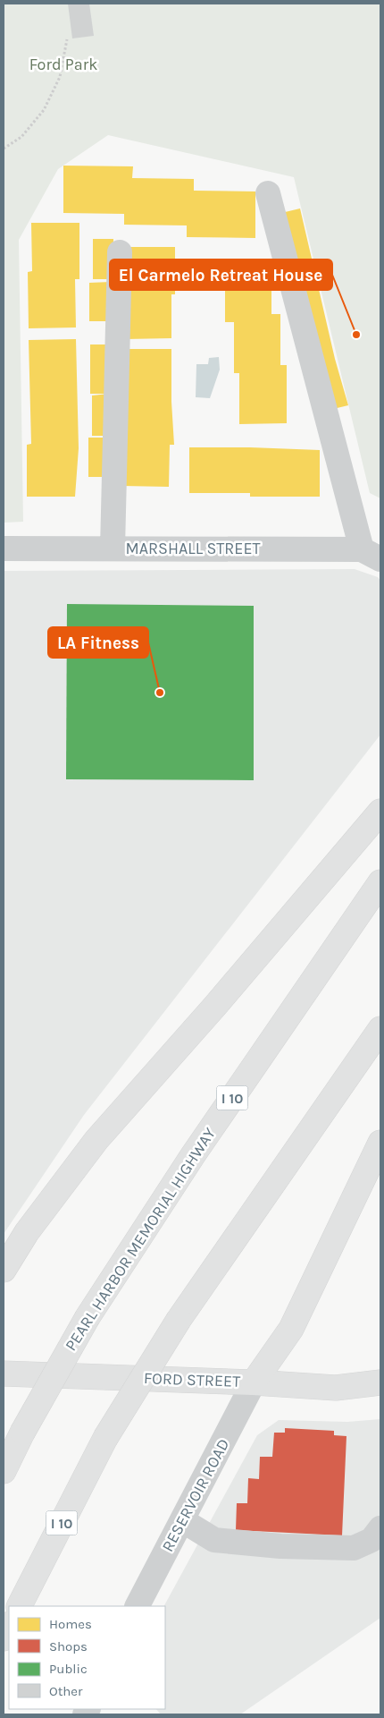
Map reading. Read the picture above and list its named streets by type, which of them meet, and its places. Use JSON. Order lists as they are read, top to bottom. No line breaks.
{"streets":{"main road":["I 10","PEARL HARBOR MEMORIAL HIGHWAY","FORD STREET"],"street":["MARSHALL STREET","RESERVOIR ROAD"]},"crossings":[["FORD STREET","RESERVOIR ROAD"]],"parks":["Ford Park"],"places":["El Carmelo Retreat House","LA Fitness"],"legend":["Homes","Shops","Public","Other"]}
